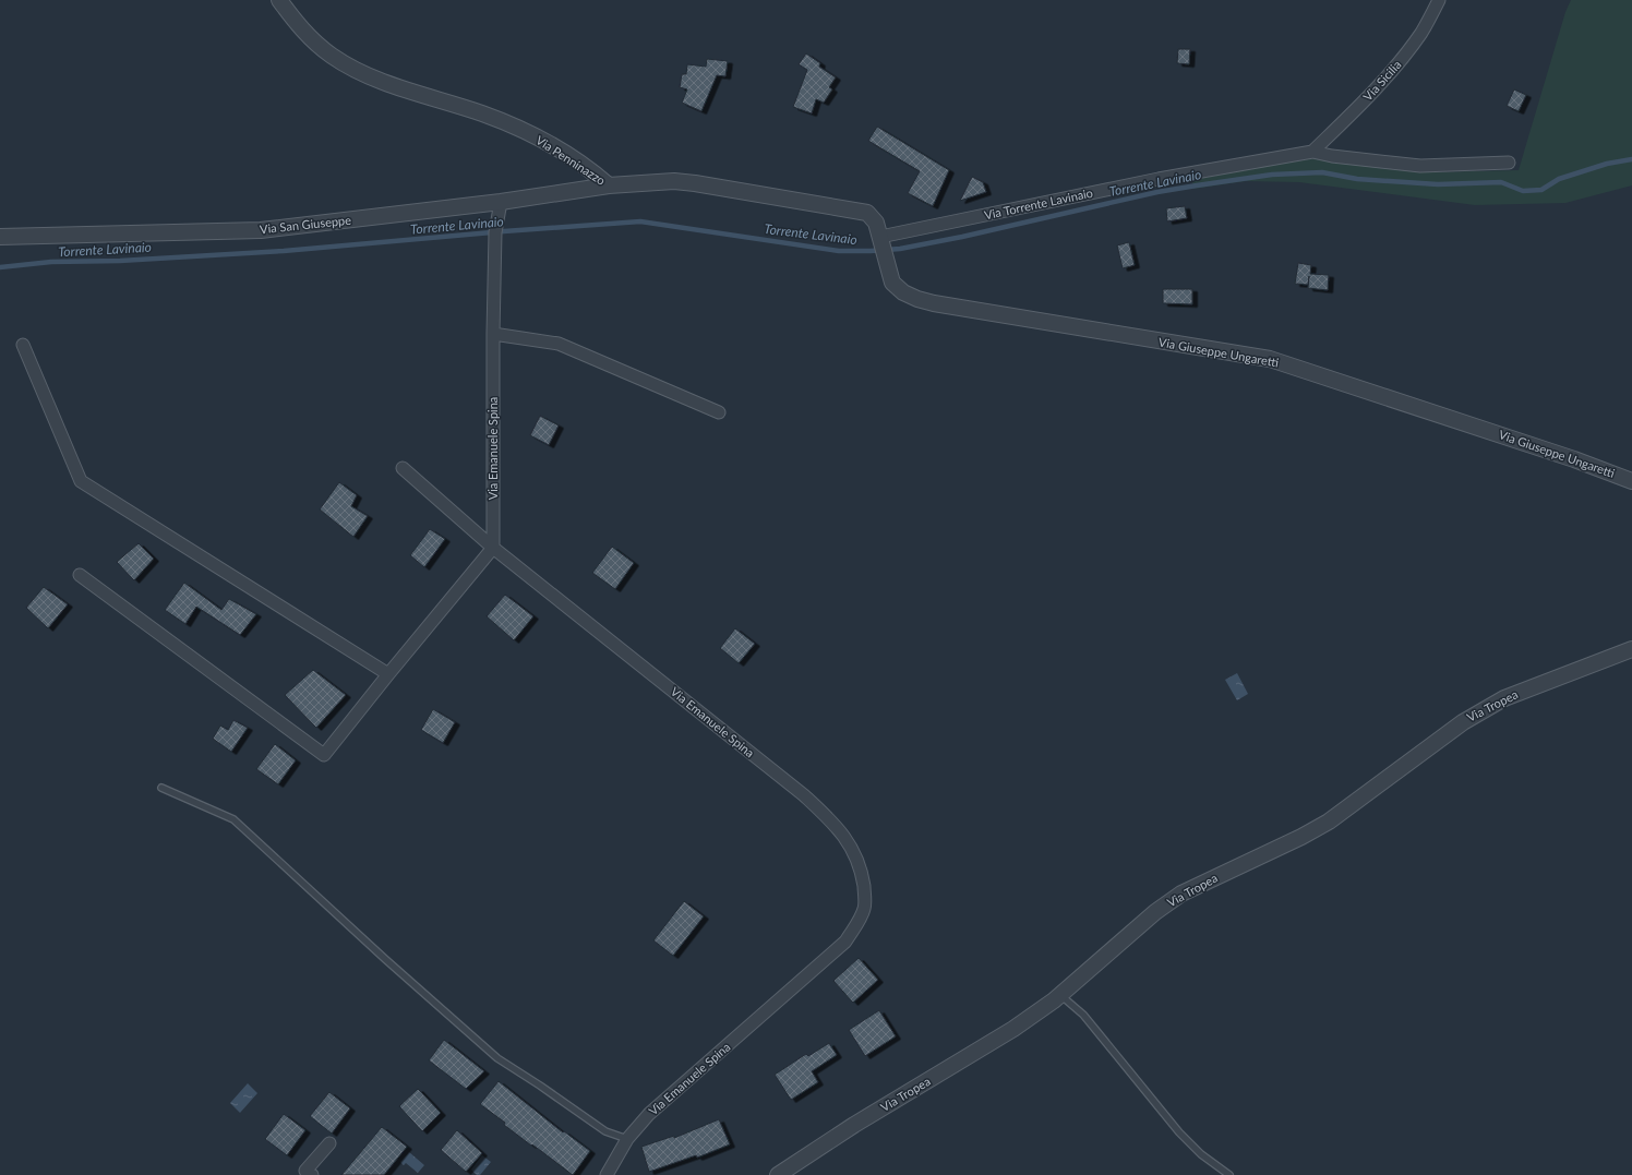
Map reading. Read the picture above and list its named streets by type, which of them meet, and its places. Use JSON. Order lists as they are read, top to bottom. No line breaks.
{"streets":{"street":["Via Sicilia","Via Penninazzo","Via Torrente Lavinaio","Via San Giuseppe","Via Giuseppe Ungaretti","Via Emanuele Spina","Via Tropea"]},"crossings":[["Via Sicilia","Via Torrente Lavinaio"],["Via Penninazzo","Via Torrente Lavinaio"],["Via Penninazzo","Via San Giuseppe"],["Via Penninazzo","Via Giuseppe Ungaretti"],["Via Torrente Lavinaio","Via Giuseppe Ungaretti"],["Via San Giuseppe","Via Emanuele Spina"]],"water":["Torrente Lavinaio"]}
